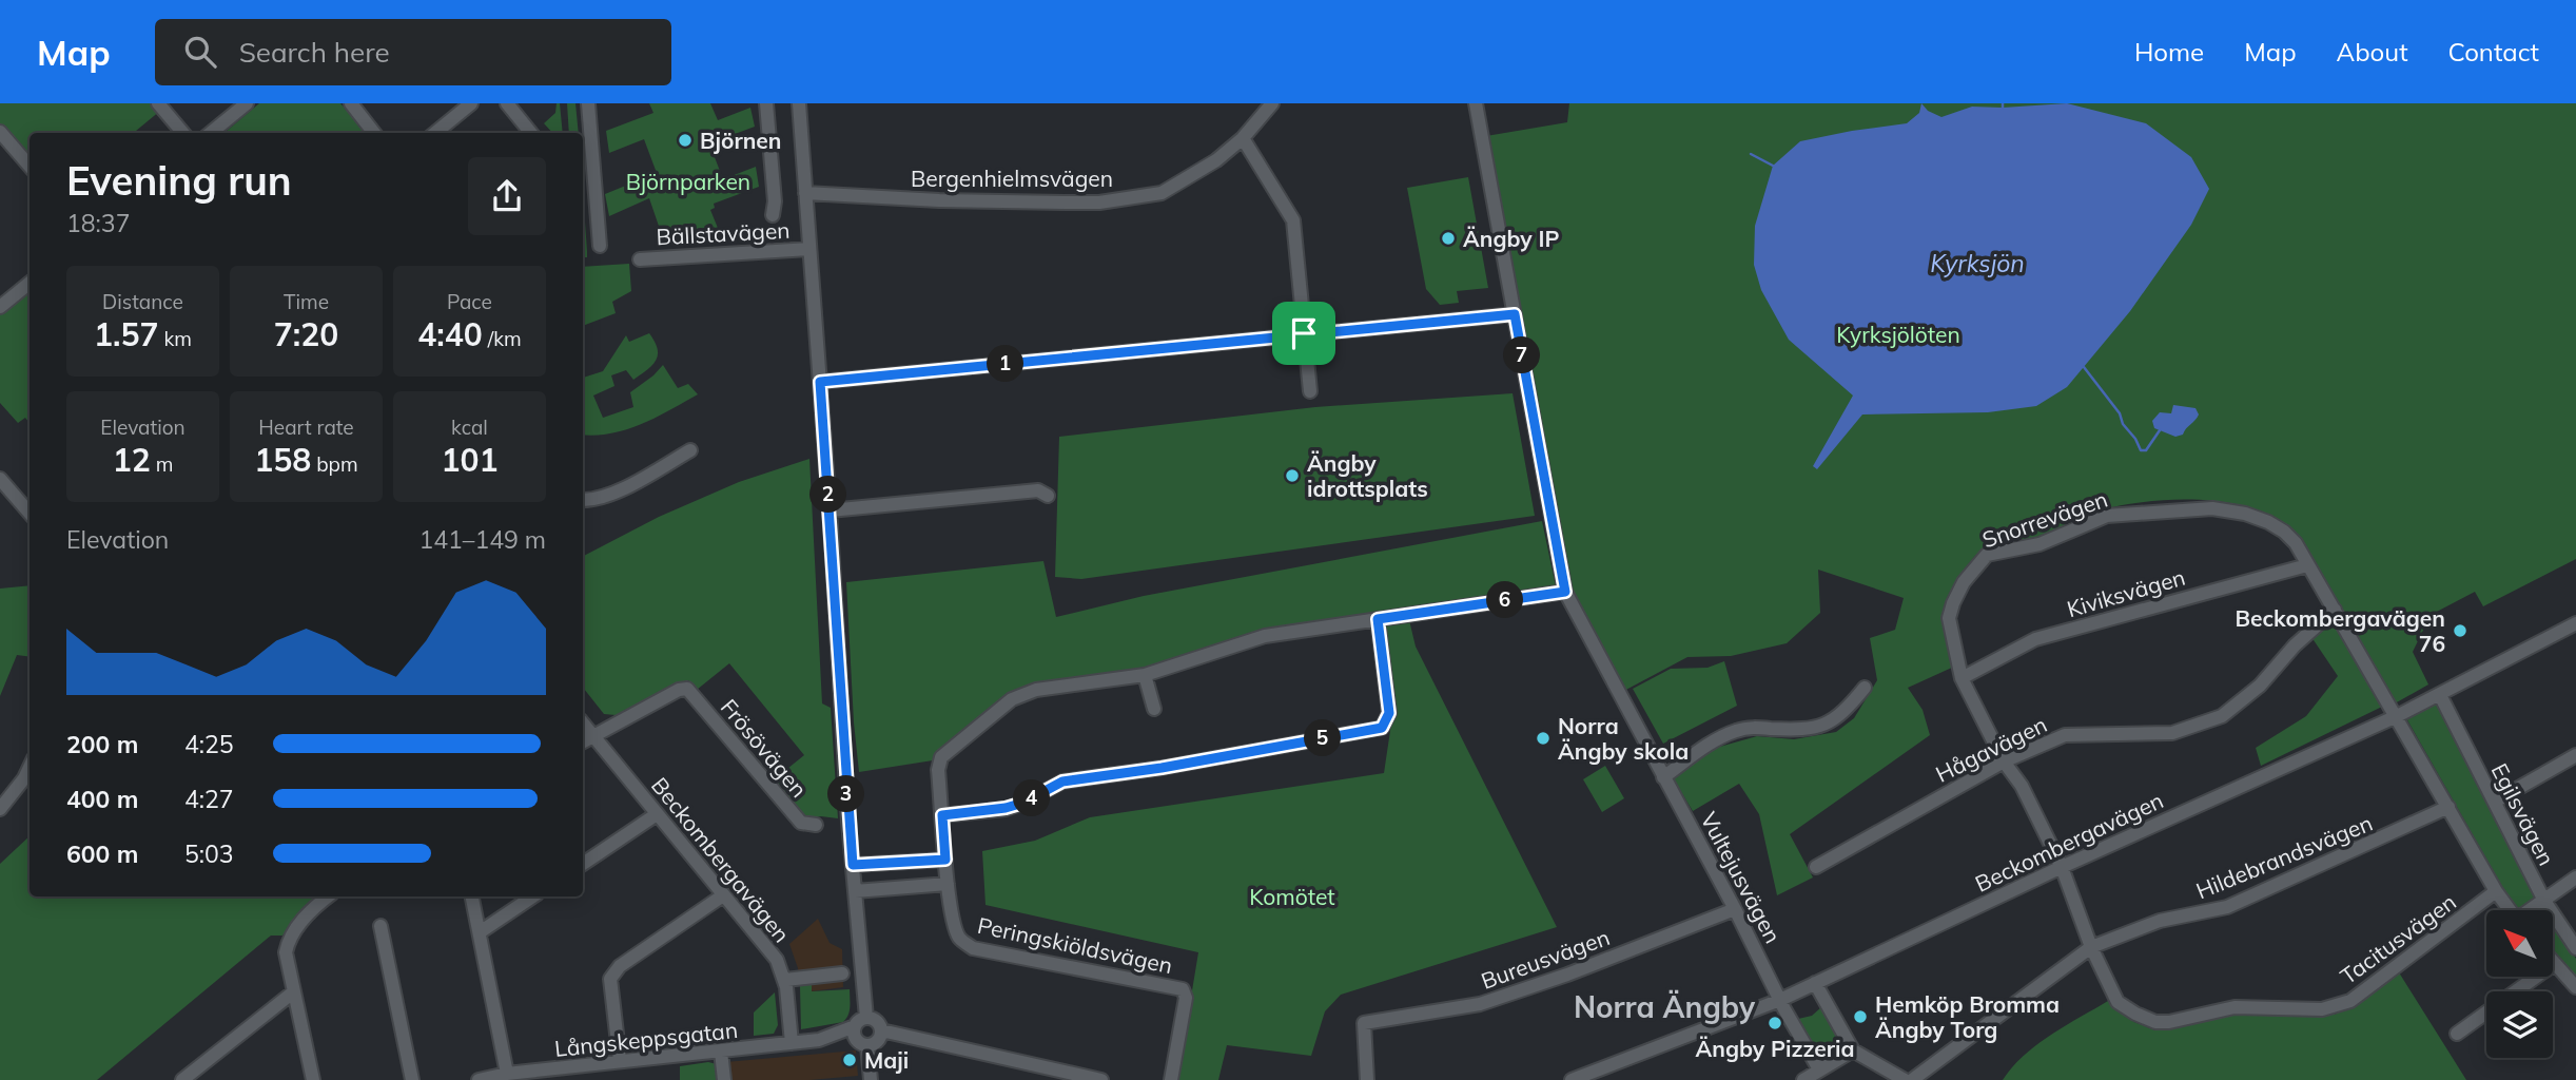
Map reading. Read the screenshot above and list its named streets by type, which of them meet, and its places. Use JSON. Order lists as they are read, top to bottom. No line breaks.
{"streets":{"street":["Bergenhielmsvägen","Bällstavägen","Snorrevägen","Kiviksvägen","Frösövägen","Hågavägen","Egilsvägen","Beckombergavägen","Hildebrandsvägen","Vultejusvägen","Tacitusvägen","Peringskiöldsvägen","Bureusvägen","Långskeppsgatan"]},"crossings":[["Bergenhielmsvägen","Bällstavägen"],["Bällstavägen","Långskeppsgatan"],["Snorrevägen","Kiviksvägen"],["Snorrevägen","Hågavägen"],["Snorrevägen","Beckombergavägen"],["Snorrevägen","Tacitusvägen"],["Frösövägen","Beckombergavägen"],["Egilsvägen","Beckombergavägen"],["Beckombergavägen","Vultejusvägen"],["Beckombergavägen","Tacitusvägen"],["Beckombergavägen","Långskeppsgatan"],["Hildebrandsvägen","Tacitusvägen"],["Vultejusvägen","Peringskiöldsvägen"],["Vultejusvägen","Bureusvägen"]],"districts":["Norra Ängby"],"water":["Kyrksjön"],"parks":["Björnparken","Kyrksjölöten","Komötet"],"places":["Björnen","Ängby IP","Ängby idrottsplats","Beckombergavägen 76","Norra Ängby skola","Hemköp Bromma Ängby Torg","Ängby Pizzeria","Maji"],"north":"top left","page":{"header":"Map","search":"Search here","nav":["Home","Map","About","Contact"],"heading":["Evening run","18:37"],"stats":[["Distance","1.57 km"],["Time","7:20"],["Pace","4:40 /km"],["Elevation","12 m"],["Heart rate","158 bpm"],["kcal","101"]],"pins":["7","1","2","6","5","3","4"],"chart":["Elevation","141–149 m"],"list":[{"name":"200 m","note":"4:25"},{"name":"400 m","note":"4:27"},{"name":"600 m","note":"5:03"}]}}
